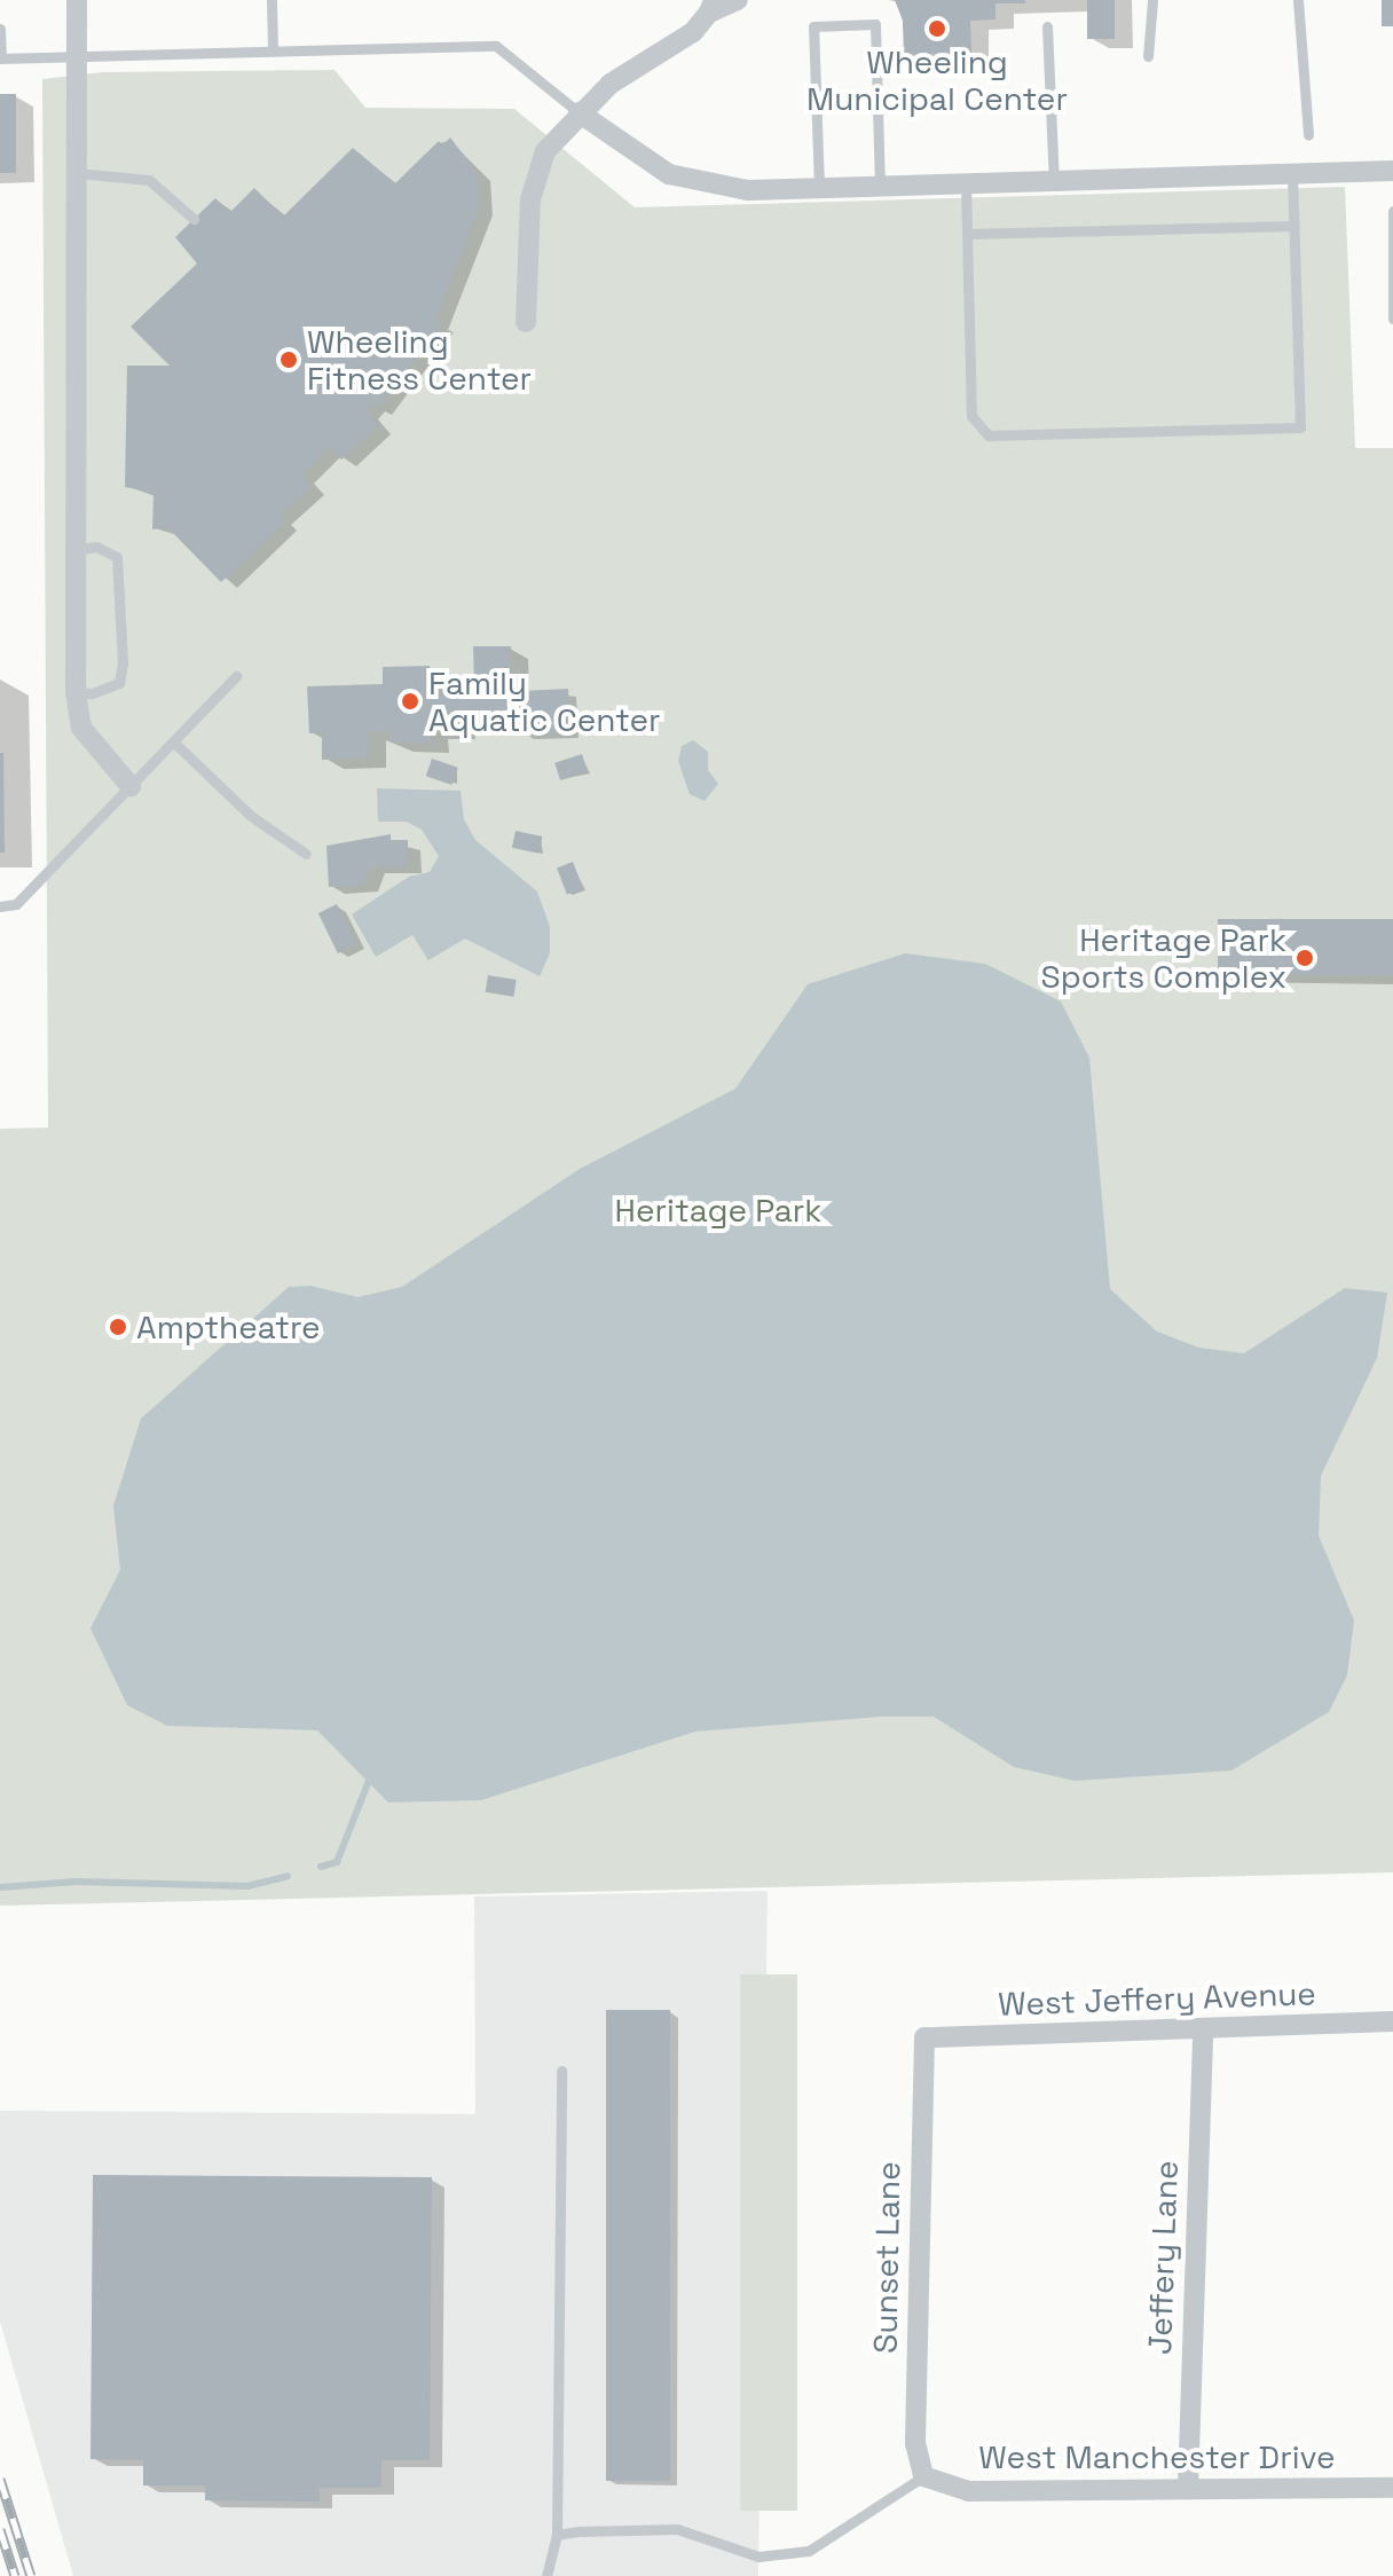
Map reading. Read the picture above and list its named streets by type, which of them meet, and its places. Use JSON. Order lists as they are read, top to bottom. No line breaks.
{"streets":{"street":["West Jeffery Avenue","Sunset Lane","Jeffery Lane","West Manchester Drive"]},"crossings":[["West Jeffery Avenue","Sunset Lane"],["West Jeffery Avenue","Jeffery Lane"],["Sunset Lane","West Manchester Drive"],["Jeffery Lane","West Manchester Drive"]],"parks":["Heritage Park"],"places":["Wheeling Municipal Center","Wheeling Fitness Center","Family Aquatic Center","Heritage Park Sports Complex","Amptheatre"]}
